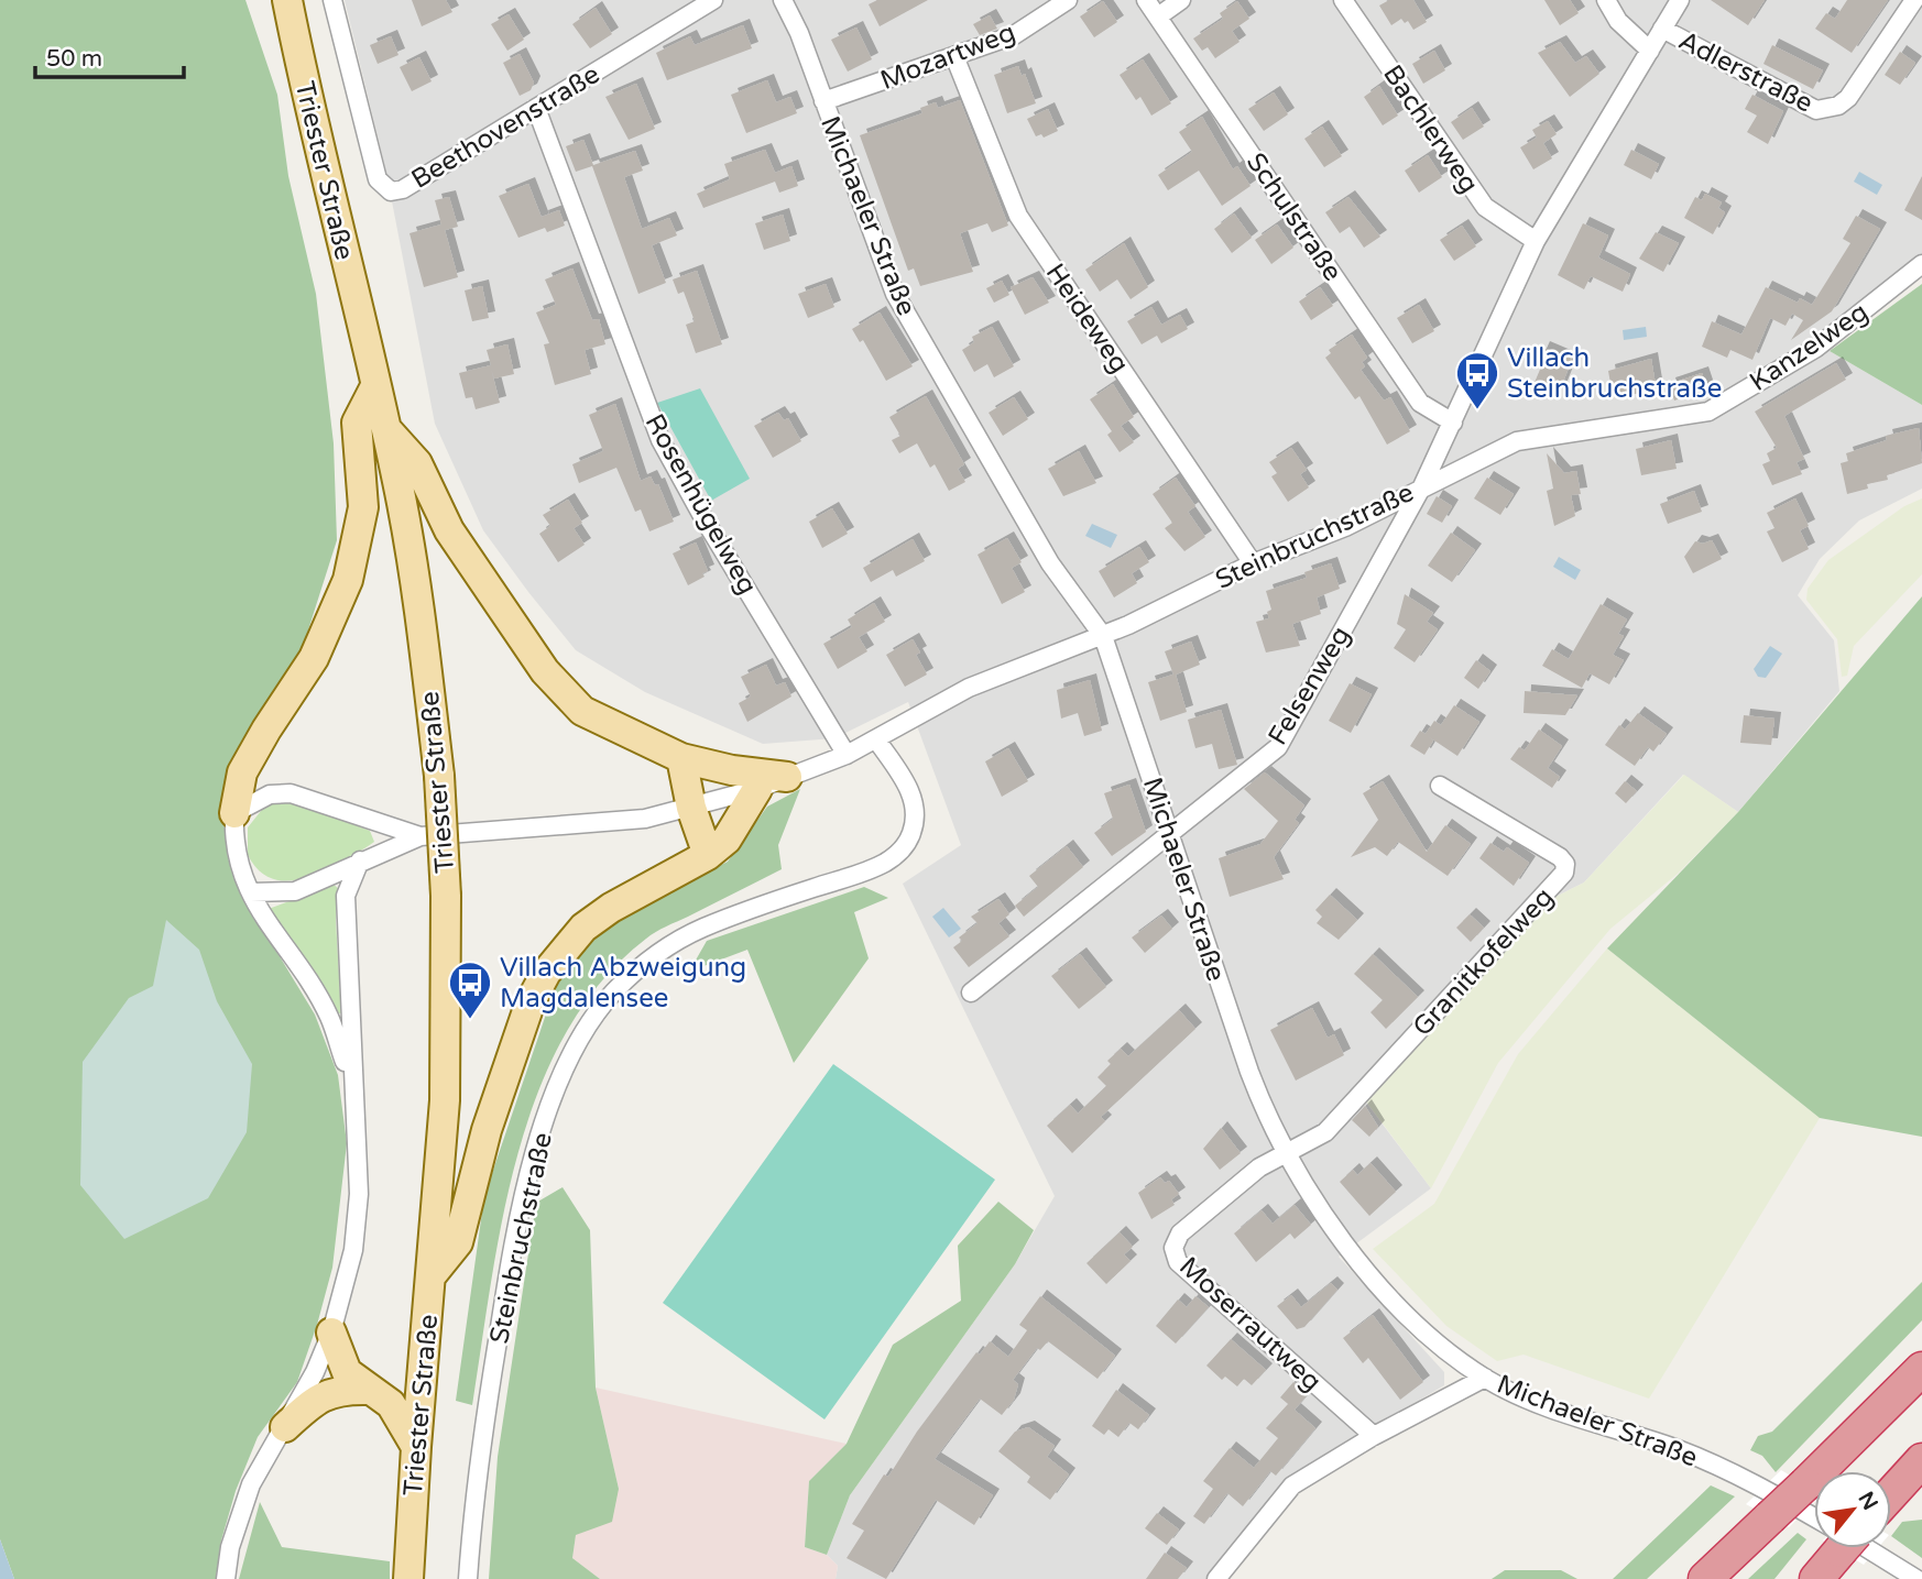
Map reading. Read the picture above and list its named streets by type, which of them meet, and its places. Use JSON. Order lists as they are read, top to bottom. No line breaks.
{"streets":{"main road":["Triester Straße"],"street":["Mozartweg","Adlerstraße","Beethovenstraße","Bachlerweg","Michaeler Straße","Schulstraße","Heideweg","Kanzelweg","Rosenhügelweg","Steinbruchstraße","Felsenweg","Granitkofelweg","Moserrautweg"]},"crossings":[["Mozartweg","Michaeler Straße"],["Mozartweg","Heideweg"],["Adlerstraße","Steinbruchstraße"],["Beethovenstraße","Rosenhügelweg"],["Bachlerweg","Steinbruchstraße"],["Michaeler Straße","Steinbruchstraße"],["Michaeler Straße","Felsenweg"],["Michaeler Straße","Granitkofelweg"],["Michaeler Straße","Moserrautweg"],["Schulstraße","Steinbruchstraße"],["Heideweg","Steinbruchstraße"],["Kanzelweg","Steinbruchstraße"],["Kanzelweg","Felsenweg"],["Rosenhügelweg","Steinbruchstraße"],["Steinbruchstraße","Felsenweg"],["Granitkofelweg","Moserrautweg"]],"places":{"bus stop":["Villach Steinbruchstraße","Villach Abzweigung Magdalensee"]},"scale_bar":"50 m","north":"top right"}
